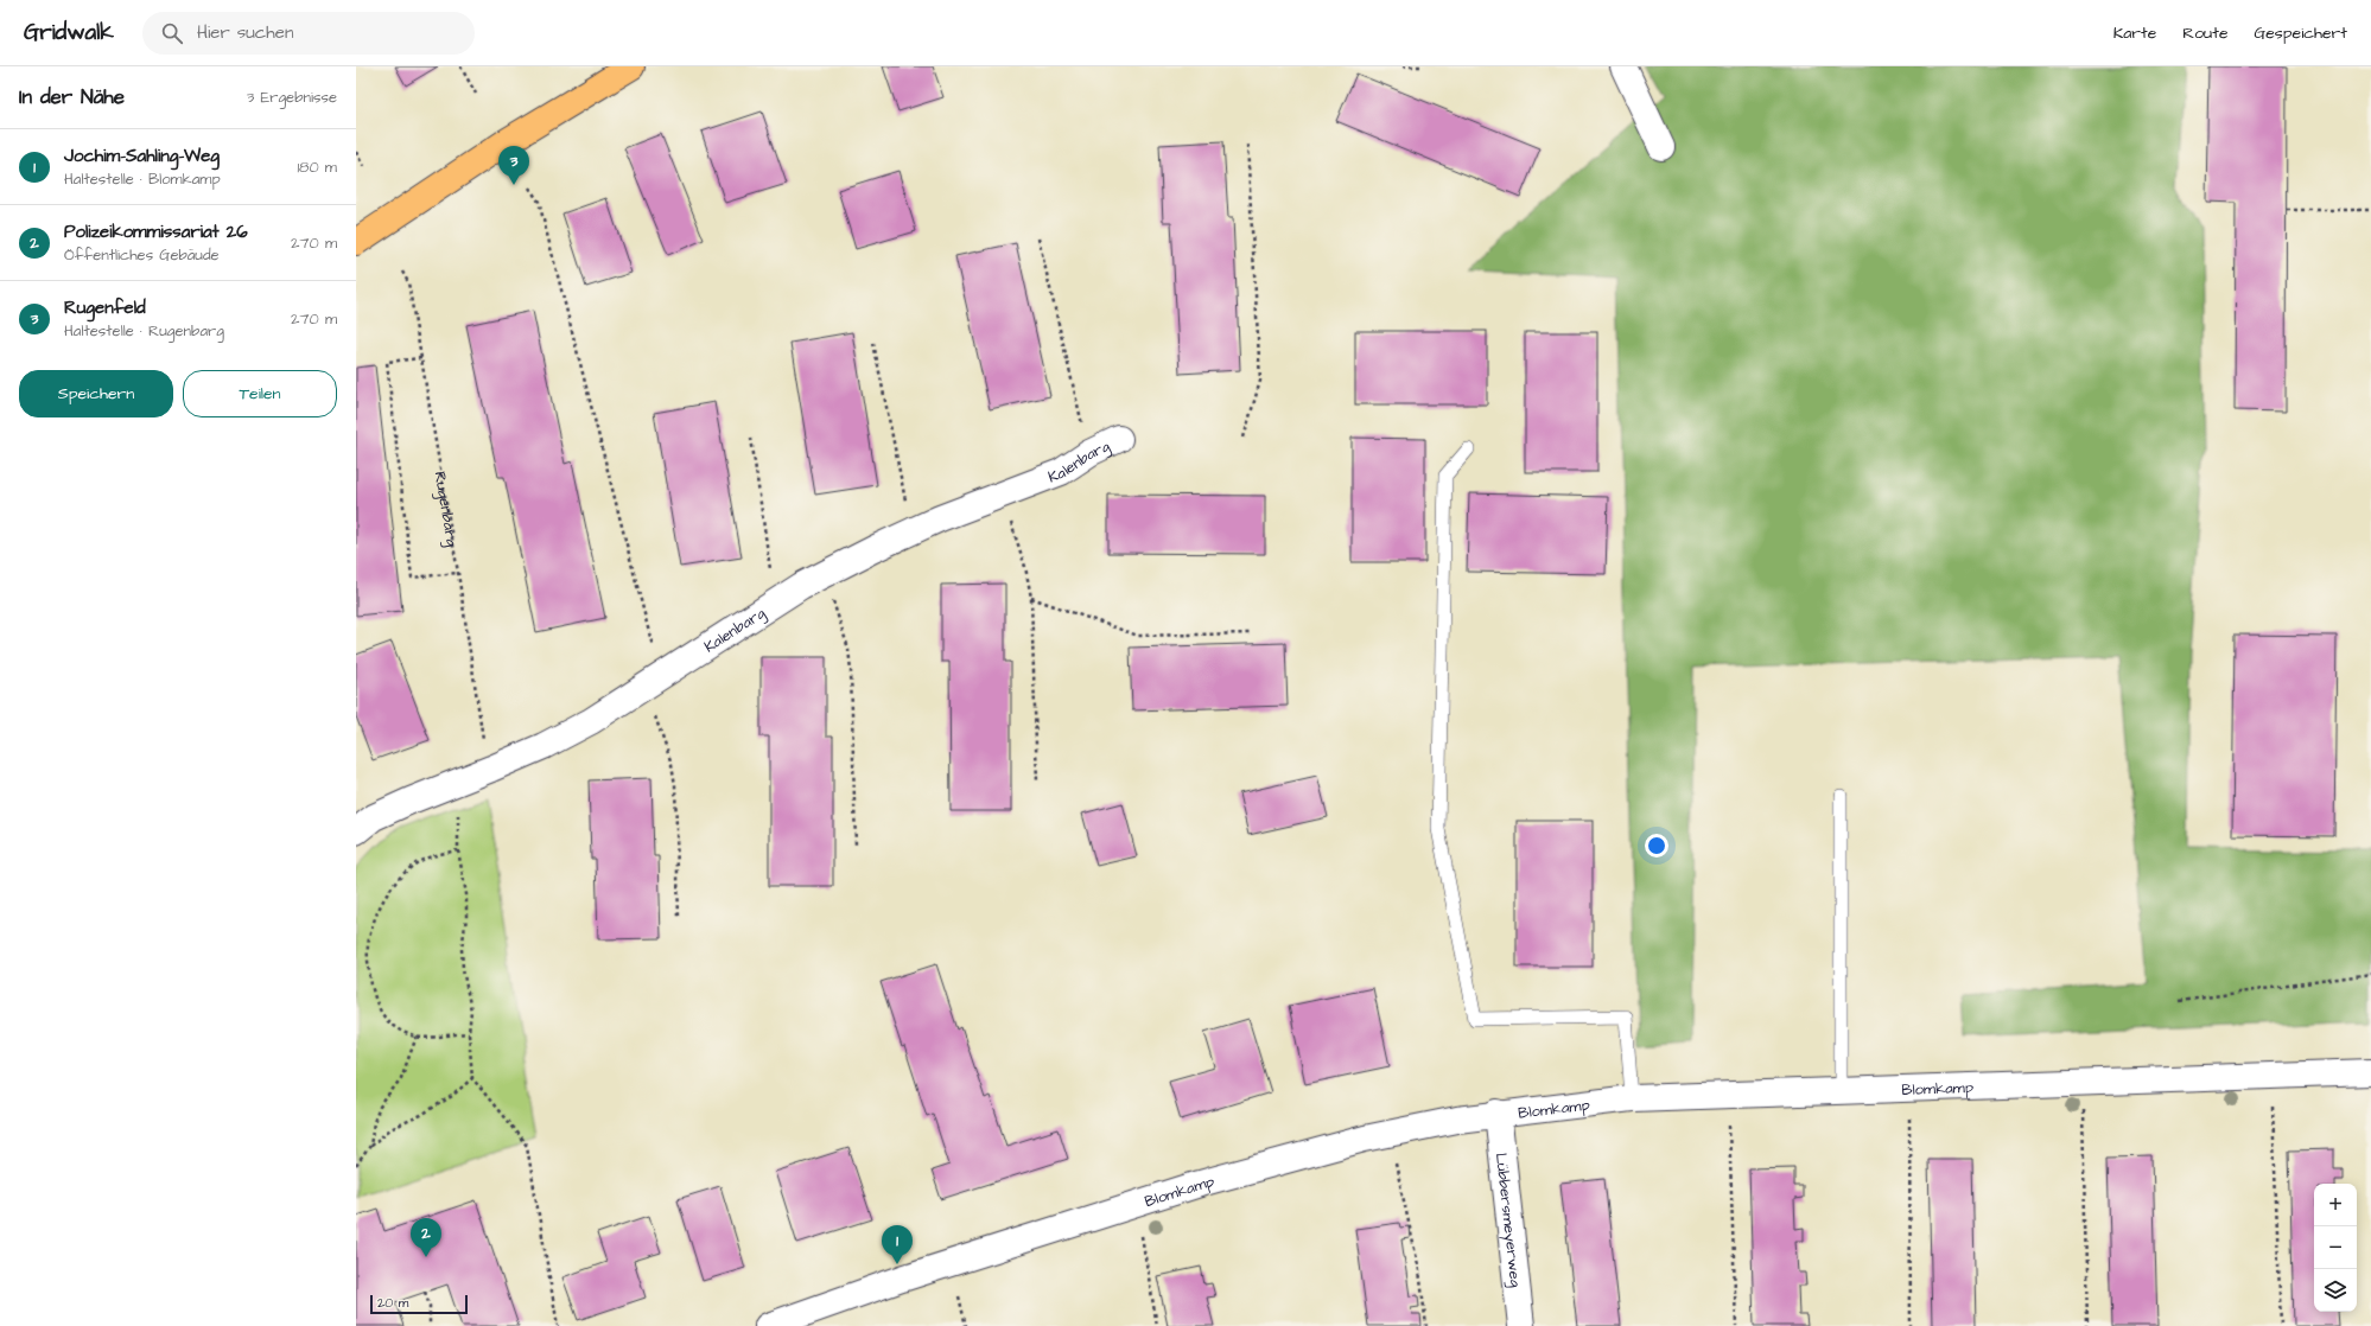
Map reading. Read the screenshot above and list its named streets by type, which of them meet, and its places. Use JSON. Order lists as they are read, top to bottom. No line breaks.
{"streets":{"street":["Kalenbarg","Blomkamp","Lübbersmeyerweg"],"path":["Rugenbarg"]},"crossings":[["Blomkamp","Lübbersmeyerweg"]],"scale_bar":"20 m","page":{"header":"Gridwalk","search":"Hier suchen","nav":["Karte","Route","Gespeichert"],"heading":["In der Nähe","3 Ergebnisse"],"list":[{"mark":"1","name":"Jochim-Sahling-Weg","note":"Haltestelle · Blomkamp","value":"180 m"},{"mark":"2","name":"Polizeikommissariat 26","note":"Öffentliches Gebäude","value":"270 m"},{"mark":"3","name":"Rugenfeld","note":"Haltestelle · Rugenbarg","value":"270 m"}],"pins":["3","2","1"],"buttons":["Speichern","Teilen"],"map_buttons":["+","−"],"scale":"20 m"}}
